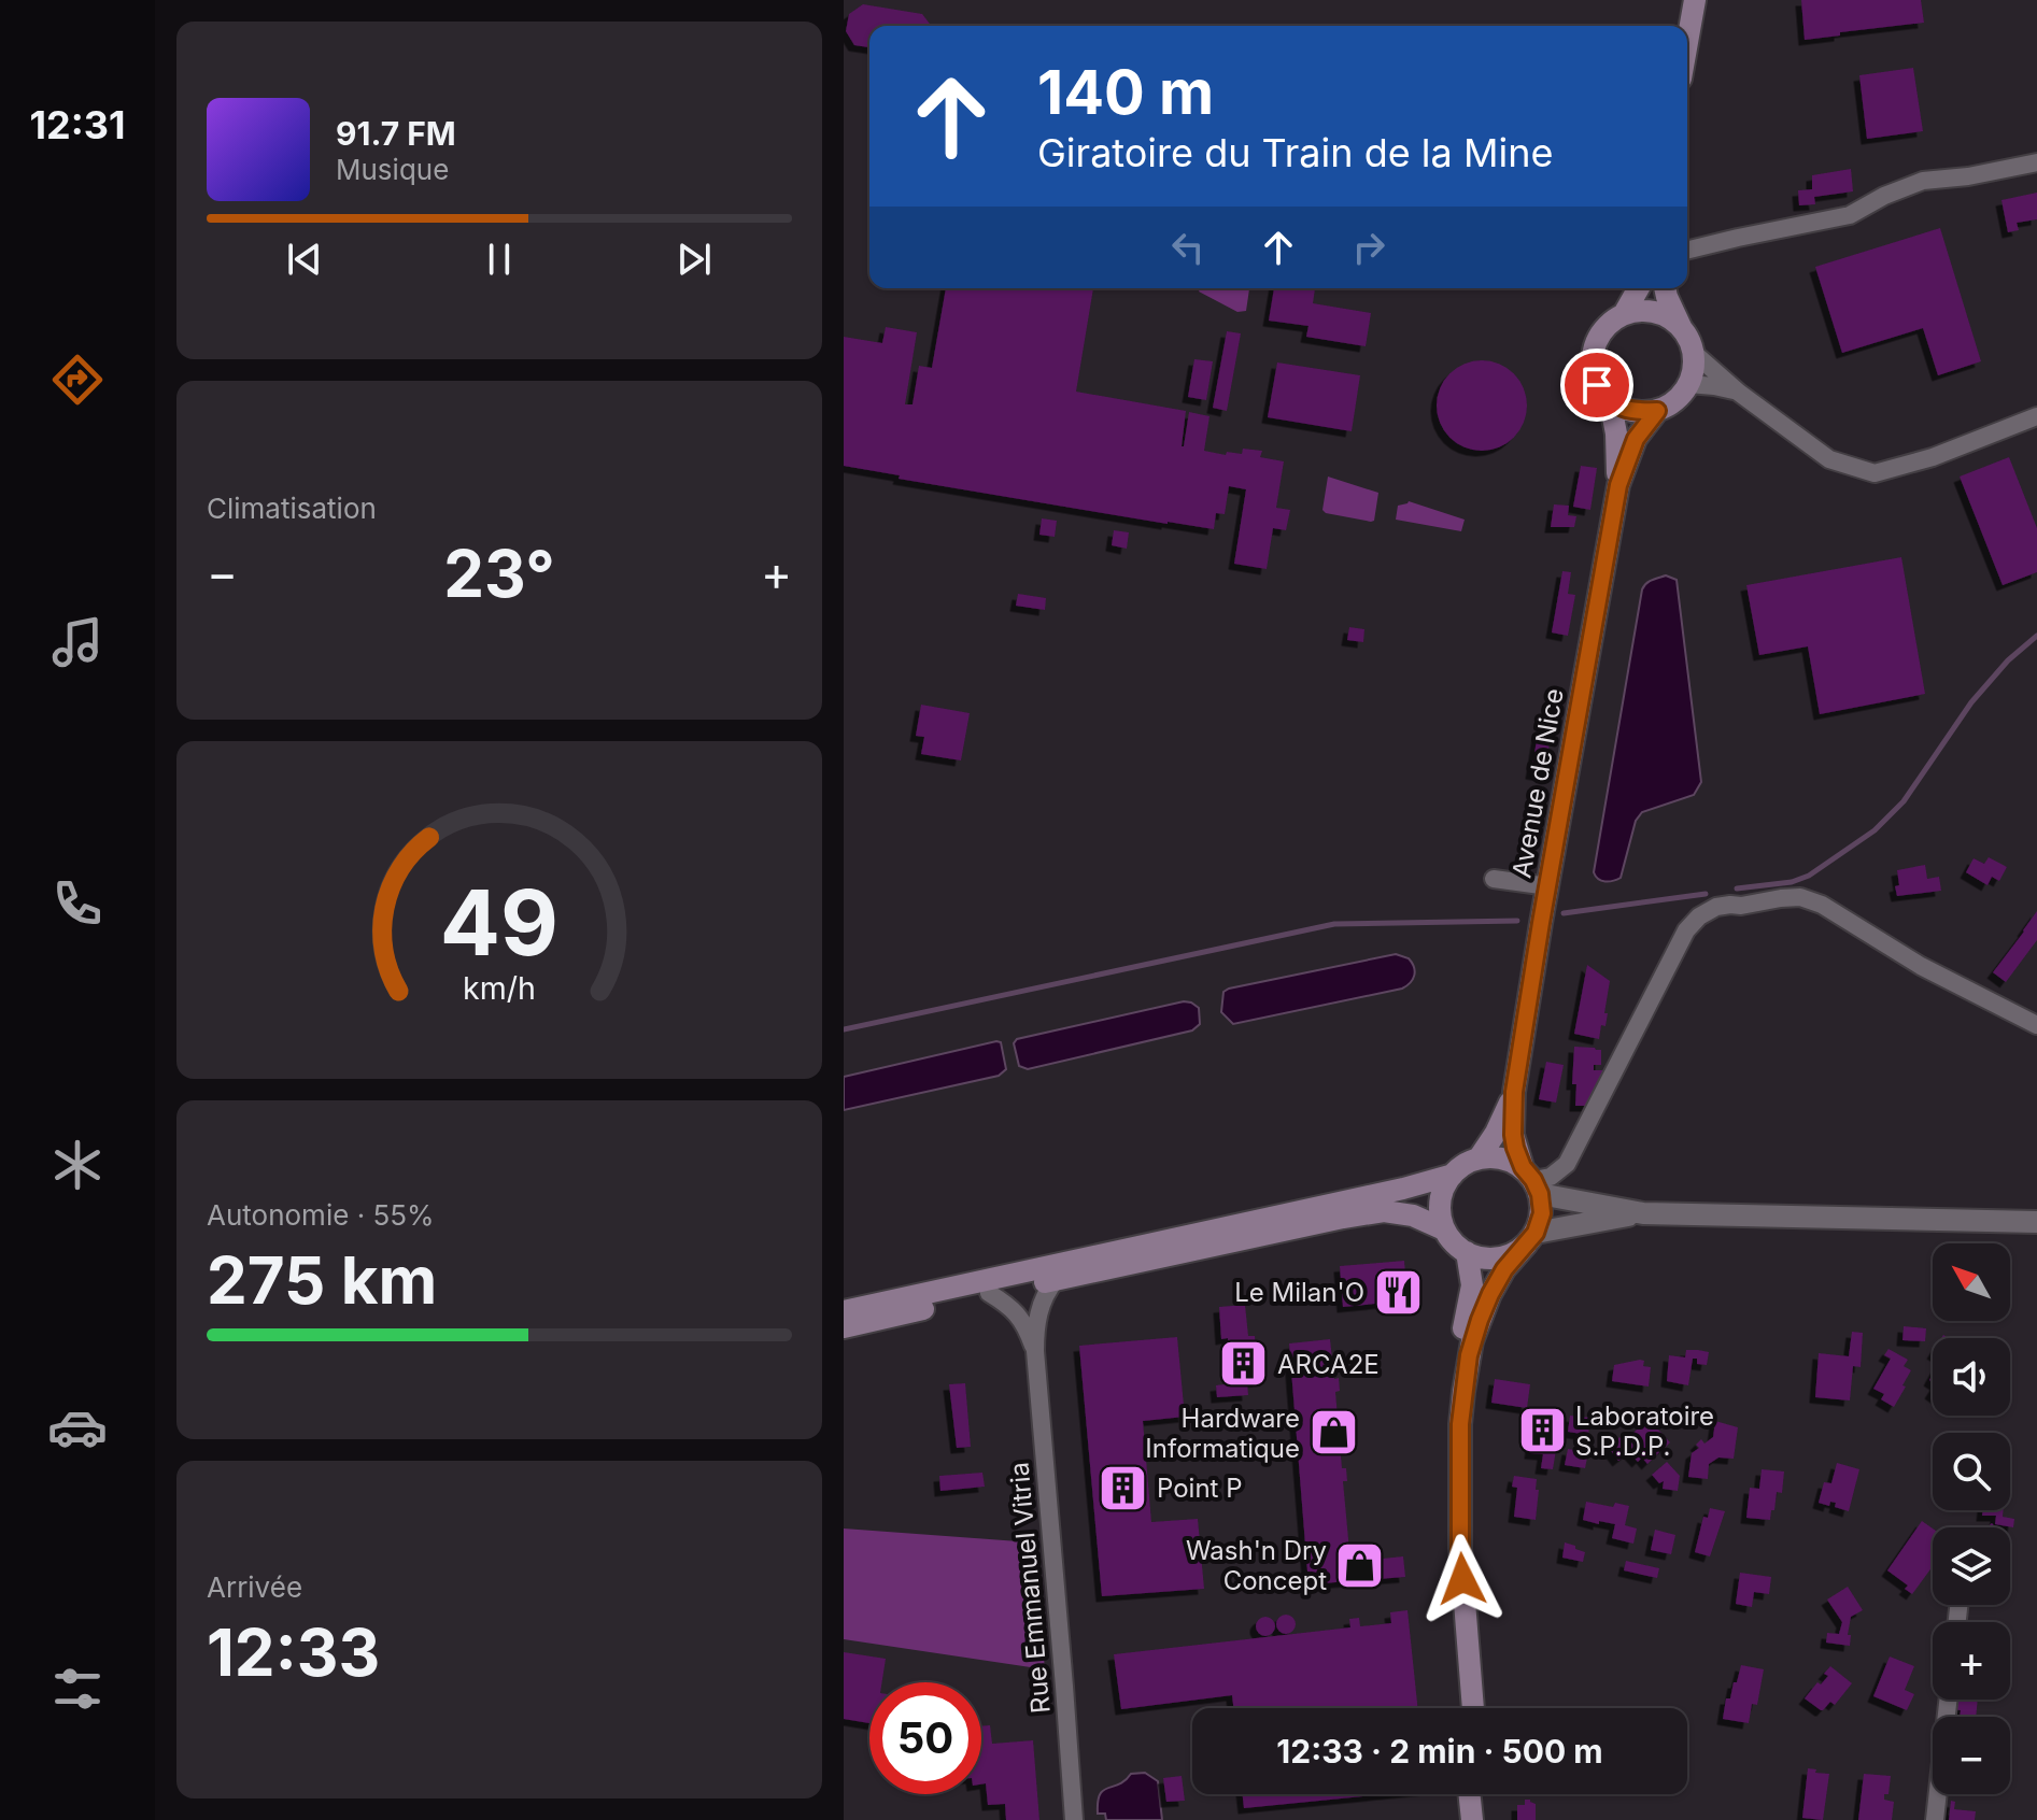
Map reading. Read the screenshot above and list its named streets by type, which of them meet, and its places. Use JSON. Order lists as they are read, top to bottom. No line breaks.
{"streets":{"main road":["Avenue de Nice"],"street":["Rue Emmanuel Vitria"]},"places":{"restaurant":["Le Milan'O"],"building":["ARCA2E","Laboratoire S.P.D.P.","Point P"],"shop":["Hardware Informatique","Wash'n Dry Concept"]},"north":"top left","page":{"tabs":"12:31","turn":["140 m","Giratoire du Train de la Mine"],"song":["91.7 FM","Musique"],"tile":["Climatisation",["Autonomie · 55%","275 km"],["Arrivée","12:33"]],"heat":["−","23°","+"],"map_buttons":["+","−"],"limit":"50","trip":"12:33 · 2 min · 500 m","gauge":["49","km/h"]}}
